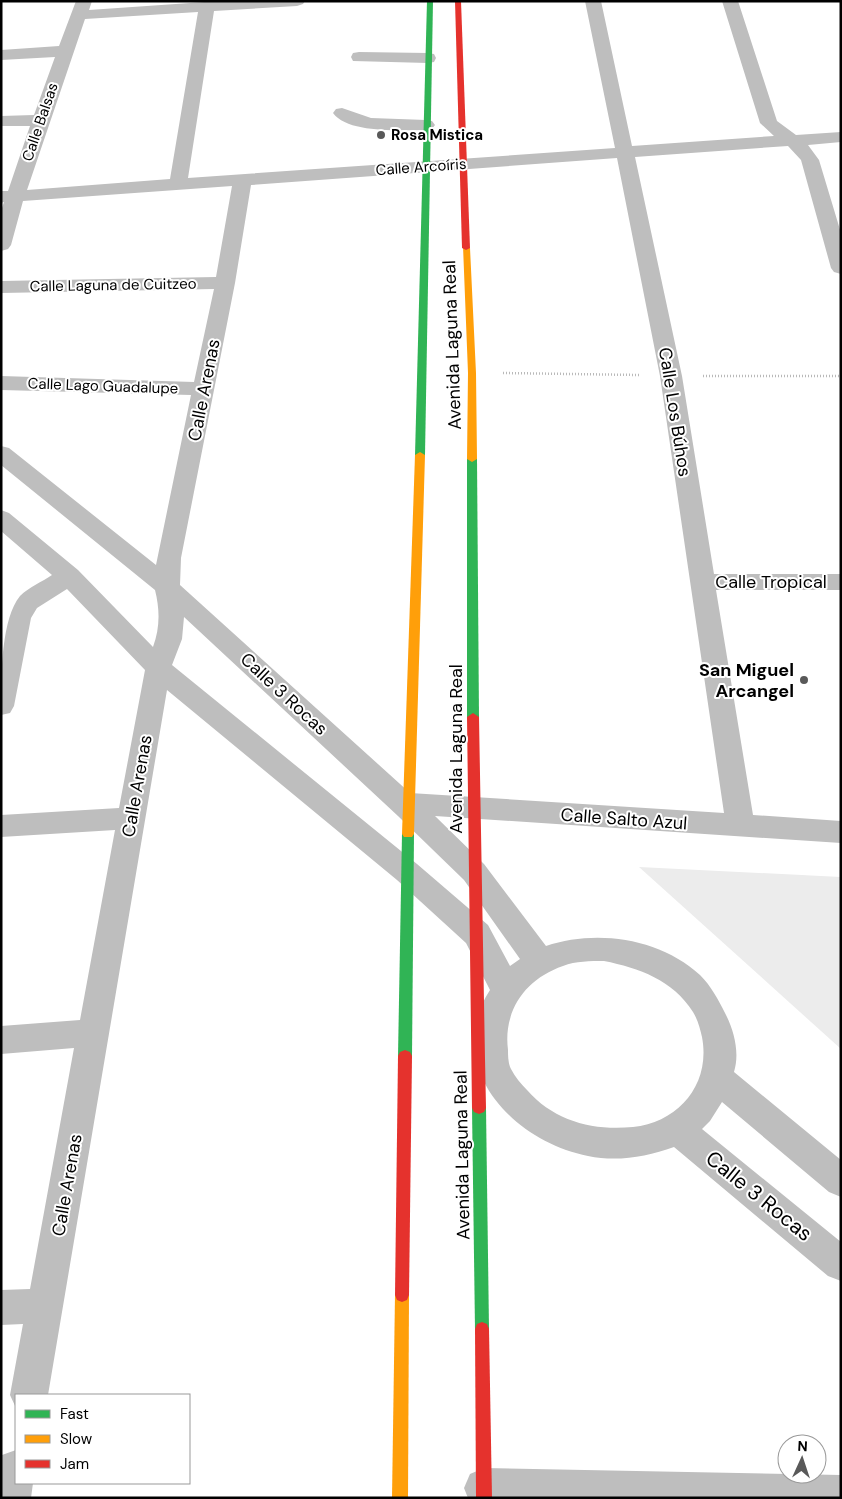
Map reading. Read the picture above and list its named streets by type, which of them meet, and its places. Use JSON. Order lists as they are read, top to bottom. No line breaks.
{"streets":{"street":["Calle Balsas","Calle Arcoíris","Calle Laguna de Cuitzeo","Avenida Laguna Real","Calle Lago Guadalupe","Calle Arenas","Calle Los Búhos","Calle Tropical","Calle 3 Rocas","Calle Salto Azul"]},"crossings":[["Calle Balsas","Calle Arcoíris"],["Calle Arcoíris","Avenida Laguna Real"],["Calle Arcoíris","Calle Arenas"],["Calle Arcoíris","Calle Los Búhos"],["Calle Laguna de Cuitzeo","Calle Arenas"],["Avenida Laguna Real","Calle 3 Rocas"],["Avenida Laguna Real","Calle Salto Azul"],["Calle Lago Guadalupe","Calle Arenas"],["Calle Arenas","Calle 3 Rocas"],["Calle Los Búhos","Calle Tropical"],["Calle Los Búhos","Calle Salto Azul"],["Calle 3 Rocas","Calle Salto Azul"]],"places":["Rosa Mistica","San Miguel Arcangel"],"legend":["Fast","Slow","Jam"],"north":"top"}
